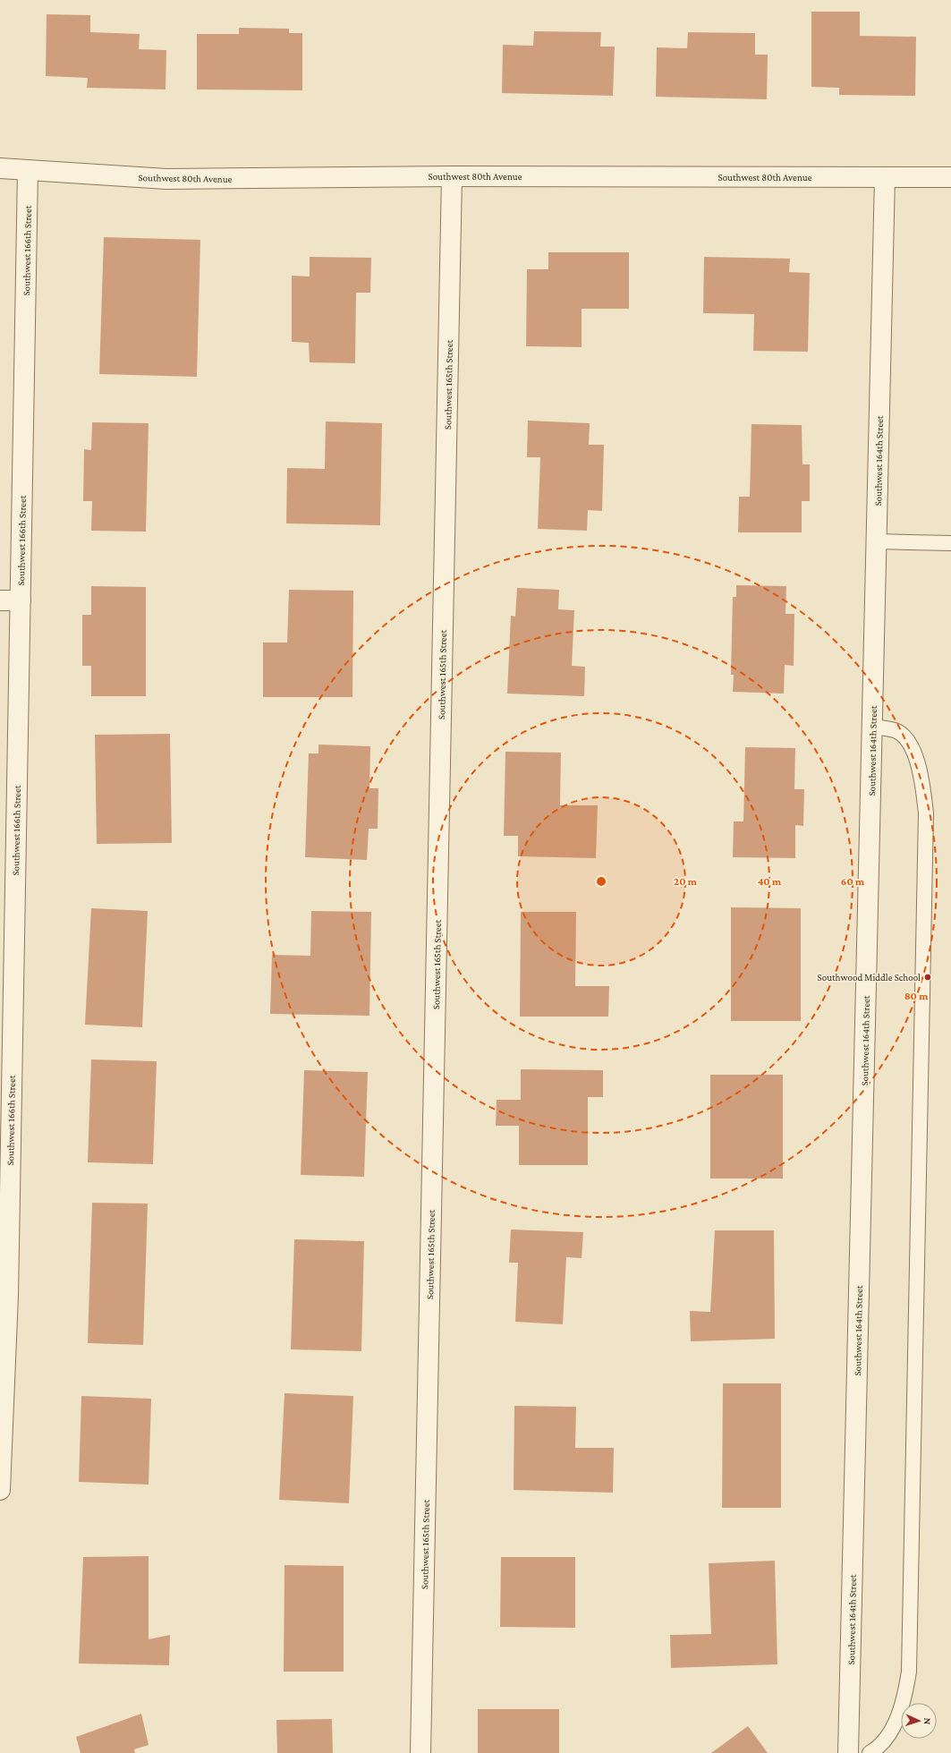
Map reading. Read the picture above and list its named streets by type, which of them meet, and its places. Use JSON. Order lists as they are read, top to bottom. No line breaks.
{"streets":{"street":["Southwest 80th Avenue","Southwest 166th Street","Southwest 165th Street","Southwest 164th Street"]},"crossings":[["Southwest 80th Avenue","Southwest 166th Street"],["Southwest 80th Avenue","Southwest 165th Street"],["Southwest 80th Avenue","Southwest 164th Street"]],"places":["Southwood Middle School"],"north":"right","rings":["20 m","40 m","60 m","80 m"]}
